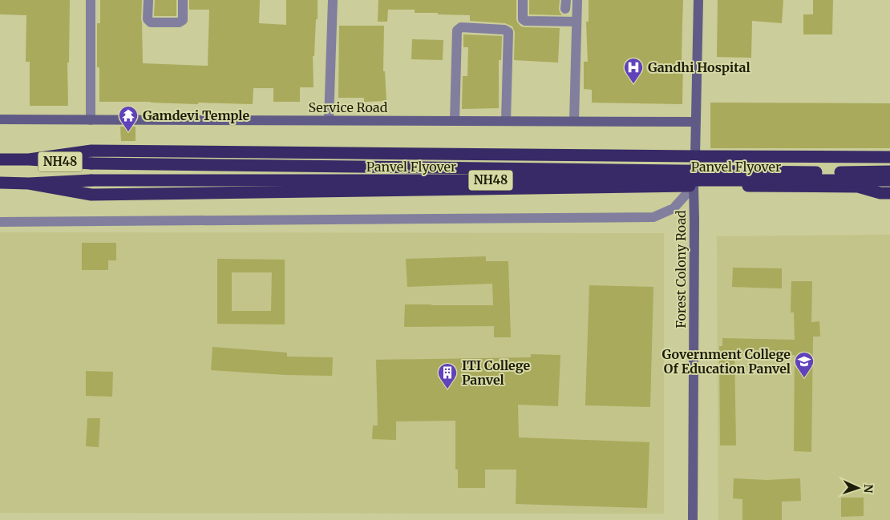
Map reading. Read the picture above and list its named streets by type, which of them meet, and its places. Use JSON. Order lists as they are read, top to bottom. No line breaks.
{"streets":{"highway":["NH48","Panvel Flyover"],"street":["Service Road","Forest Colony Road"]},"crossings":[["Service Road","Forest Colony Road"],["NH48","Panvel Flyover"]],"places":{"hospital":["Gandhi Hospital"],"temple":["Gamdevi Temple"],"school or university":["Government College Of Education Panvel"],"building":["ITI College Panvel"]},"north":"right"}
